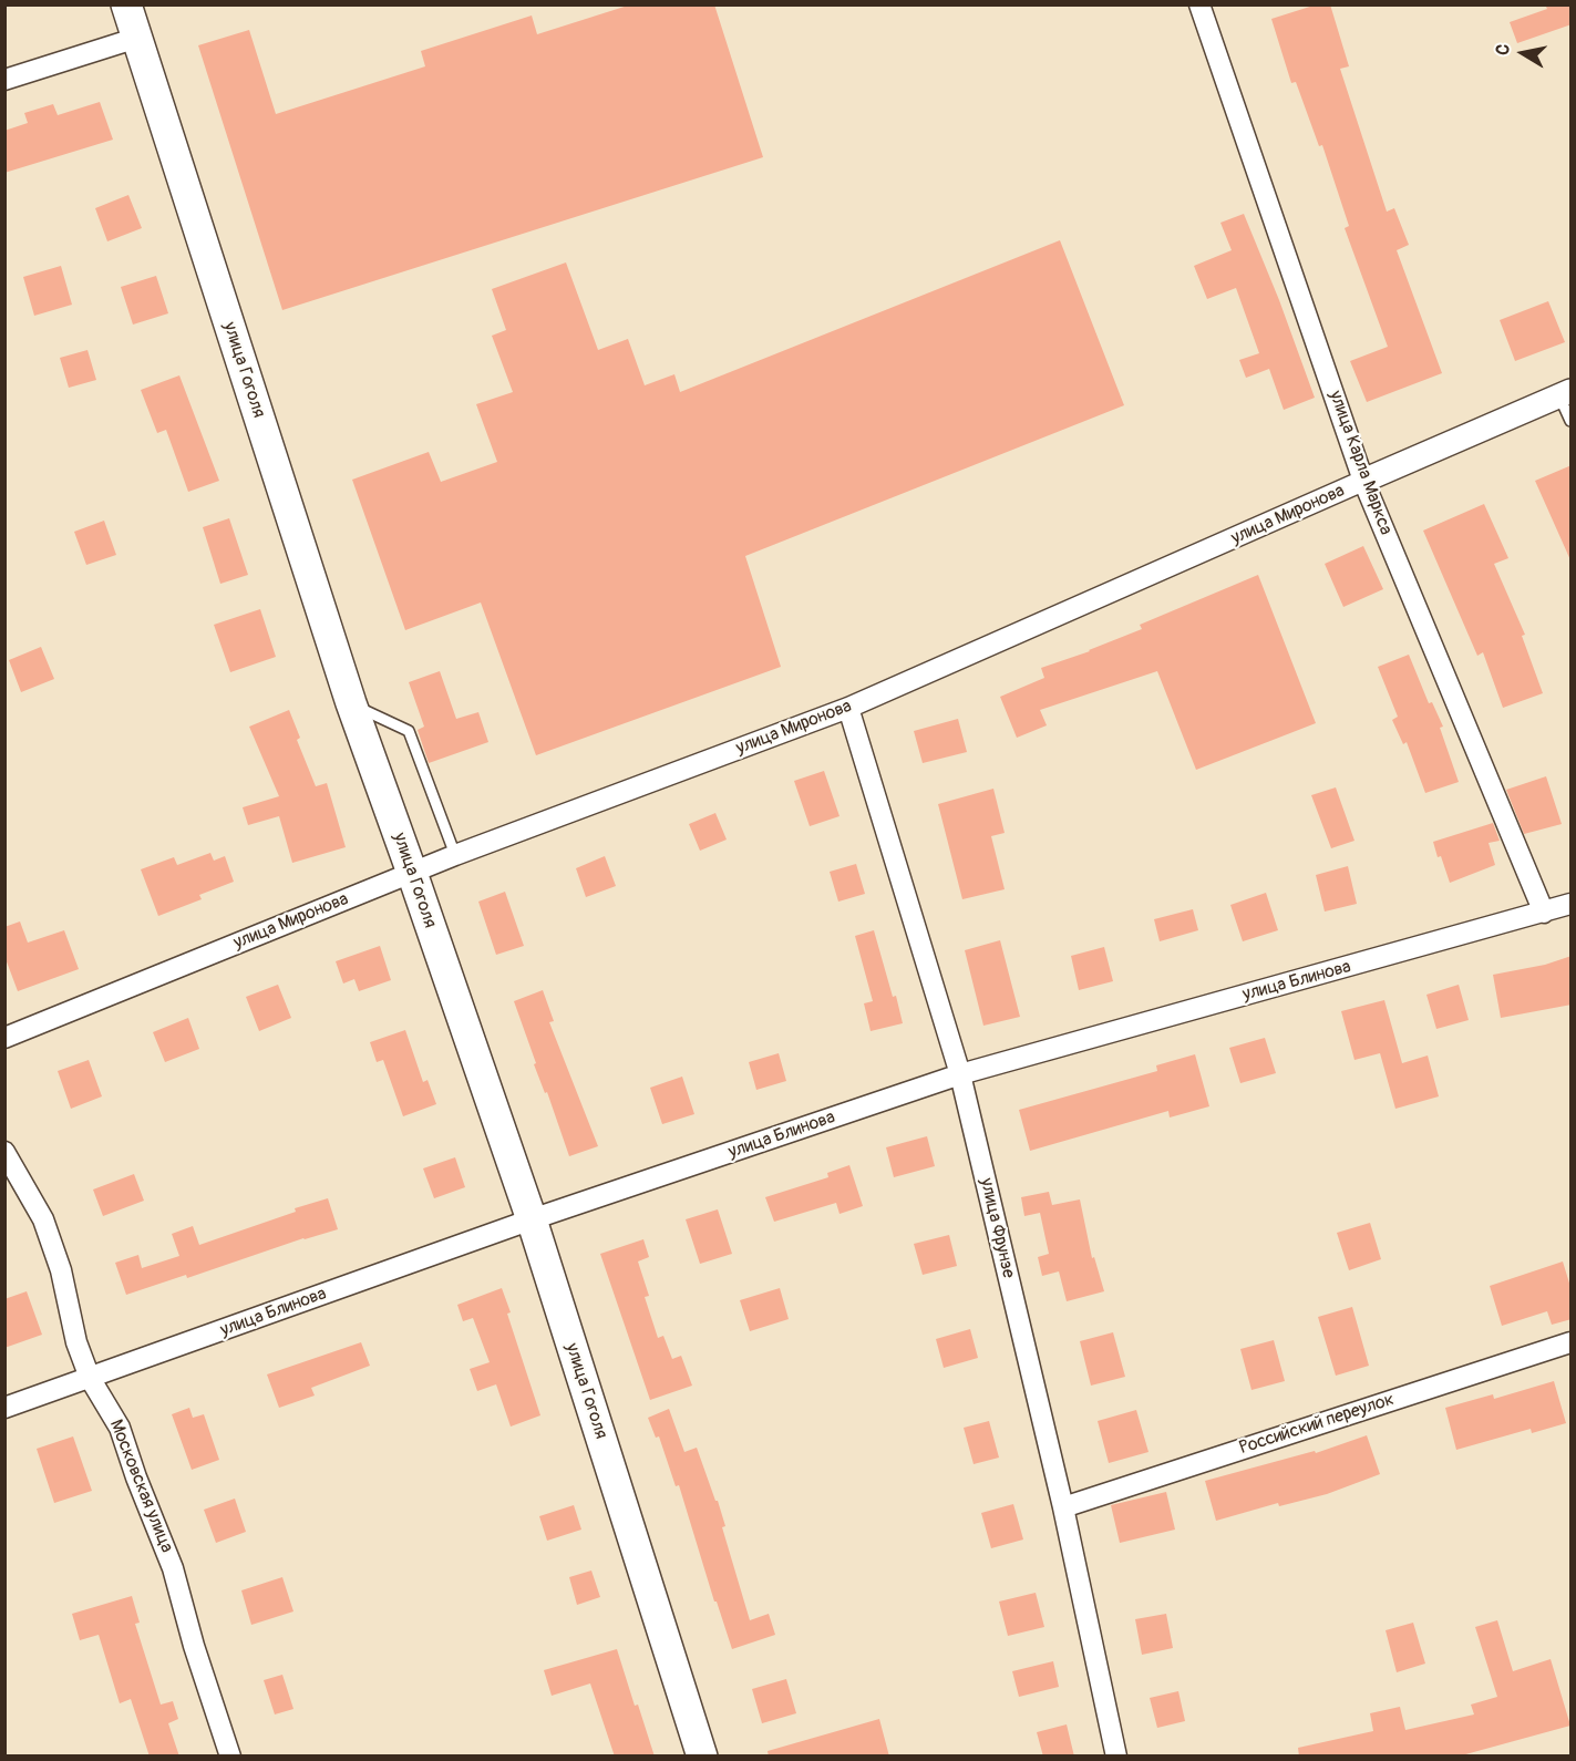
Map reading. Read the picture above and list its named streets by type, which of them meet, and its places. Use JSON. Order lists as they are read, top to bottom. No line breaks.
{"streets":{"main road":["улица Гоголя"],"street":["улица Карла Маркса","улица Миронова","улица Блинова","улица Фрунзе","Российский переулок","Московская улица"]},"crossings":[["улица Гоголя","улица Миронова"],["улица Гоголя","улица Блинова"],["улица Карла Маркса","улица Миронова"],["улица Карла Маркса","улица Блинова"],["улица Миронова","улица Фрунзе"],["улица Блинова","улица Фрунзе"],["улица Блинова","Московская улица"],["улица Фрунзе","Российский переулок"]],"north":"left"}
